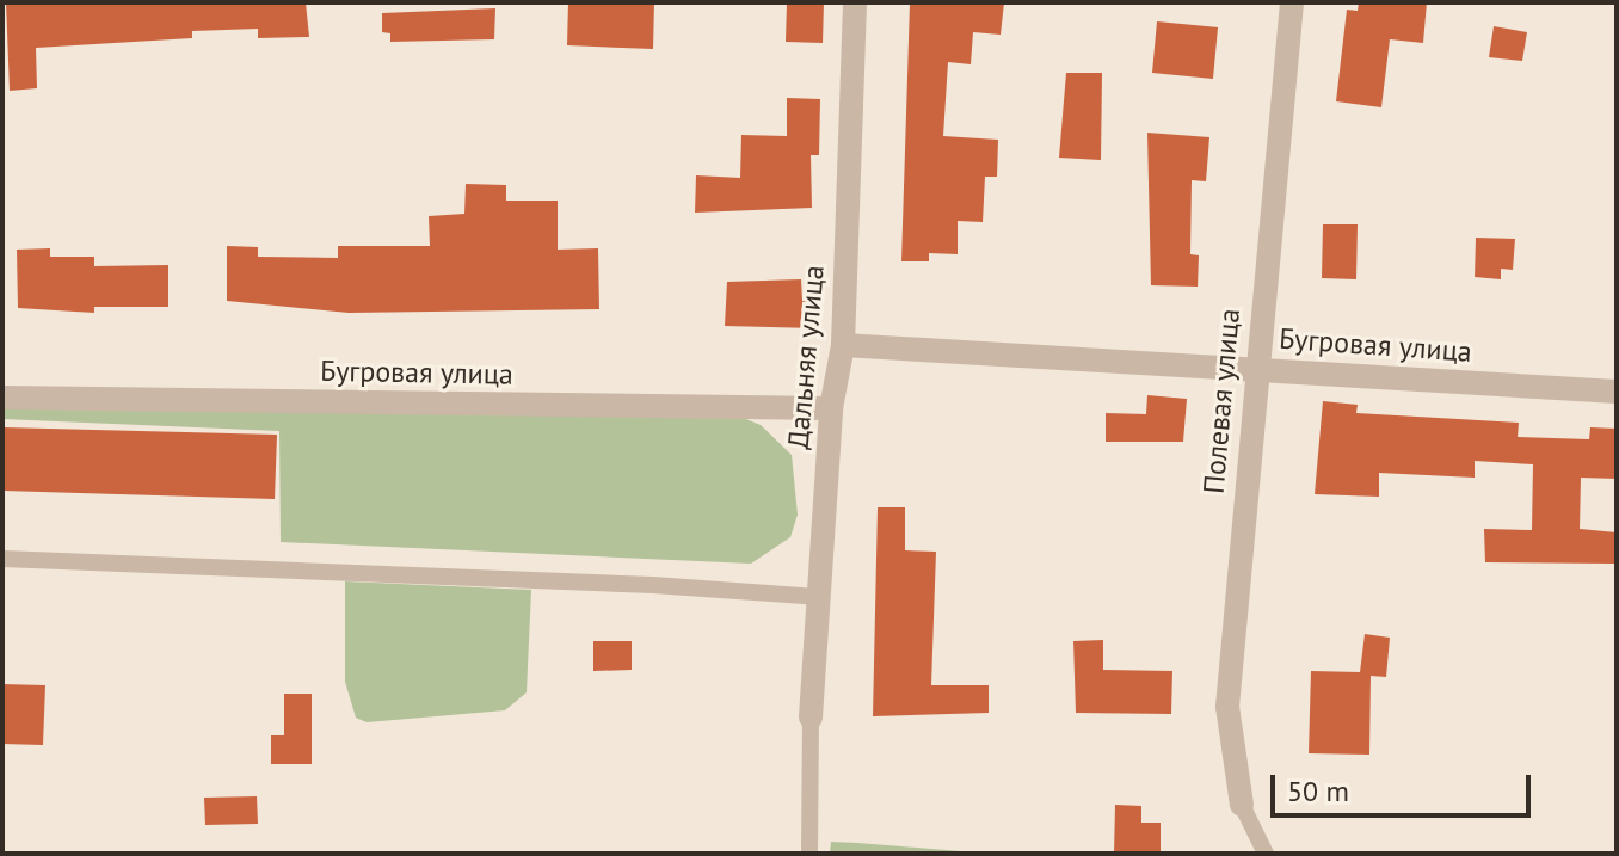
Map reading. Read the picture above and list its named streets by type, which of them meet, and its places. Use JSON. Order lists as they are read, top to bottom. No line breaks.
{"streets":{"street":["Бугровая улица","Дальняя улица","Полевая улица"]},"crossings":[["Бугровая улица","Дальняя улица"],["Бугровая улица","Полевая улица"]],"scale_bar":"50 m"}
